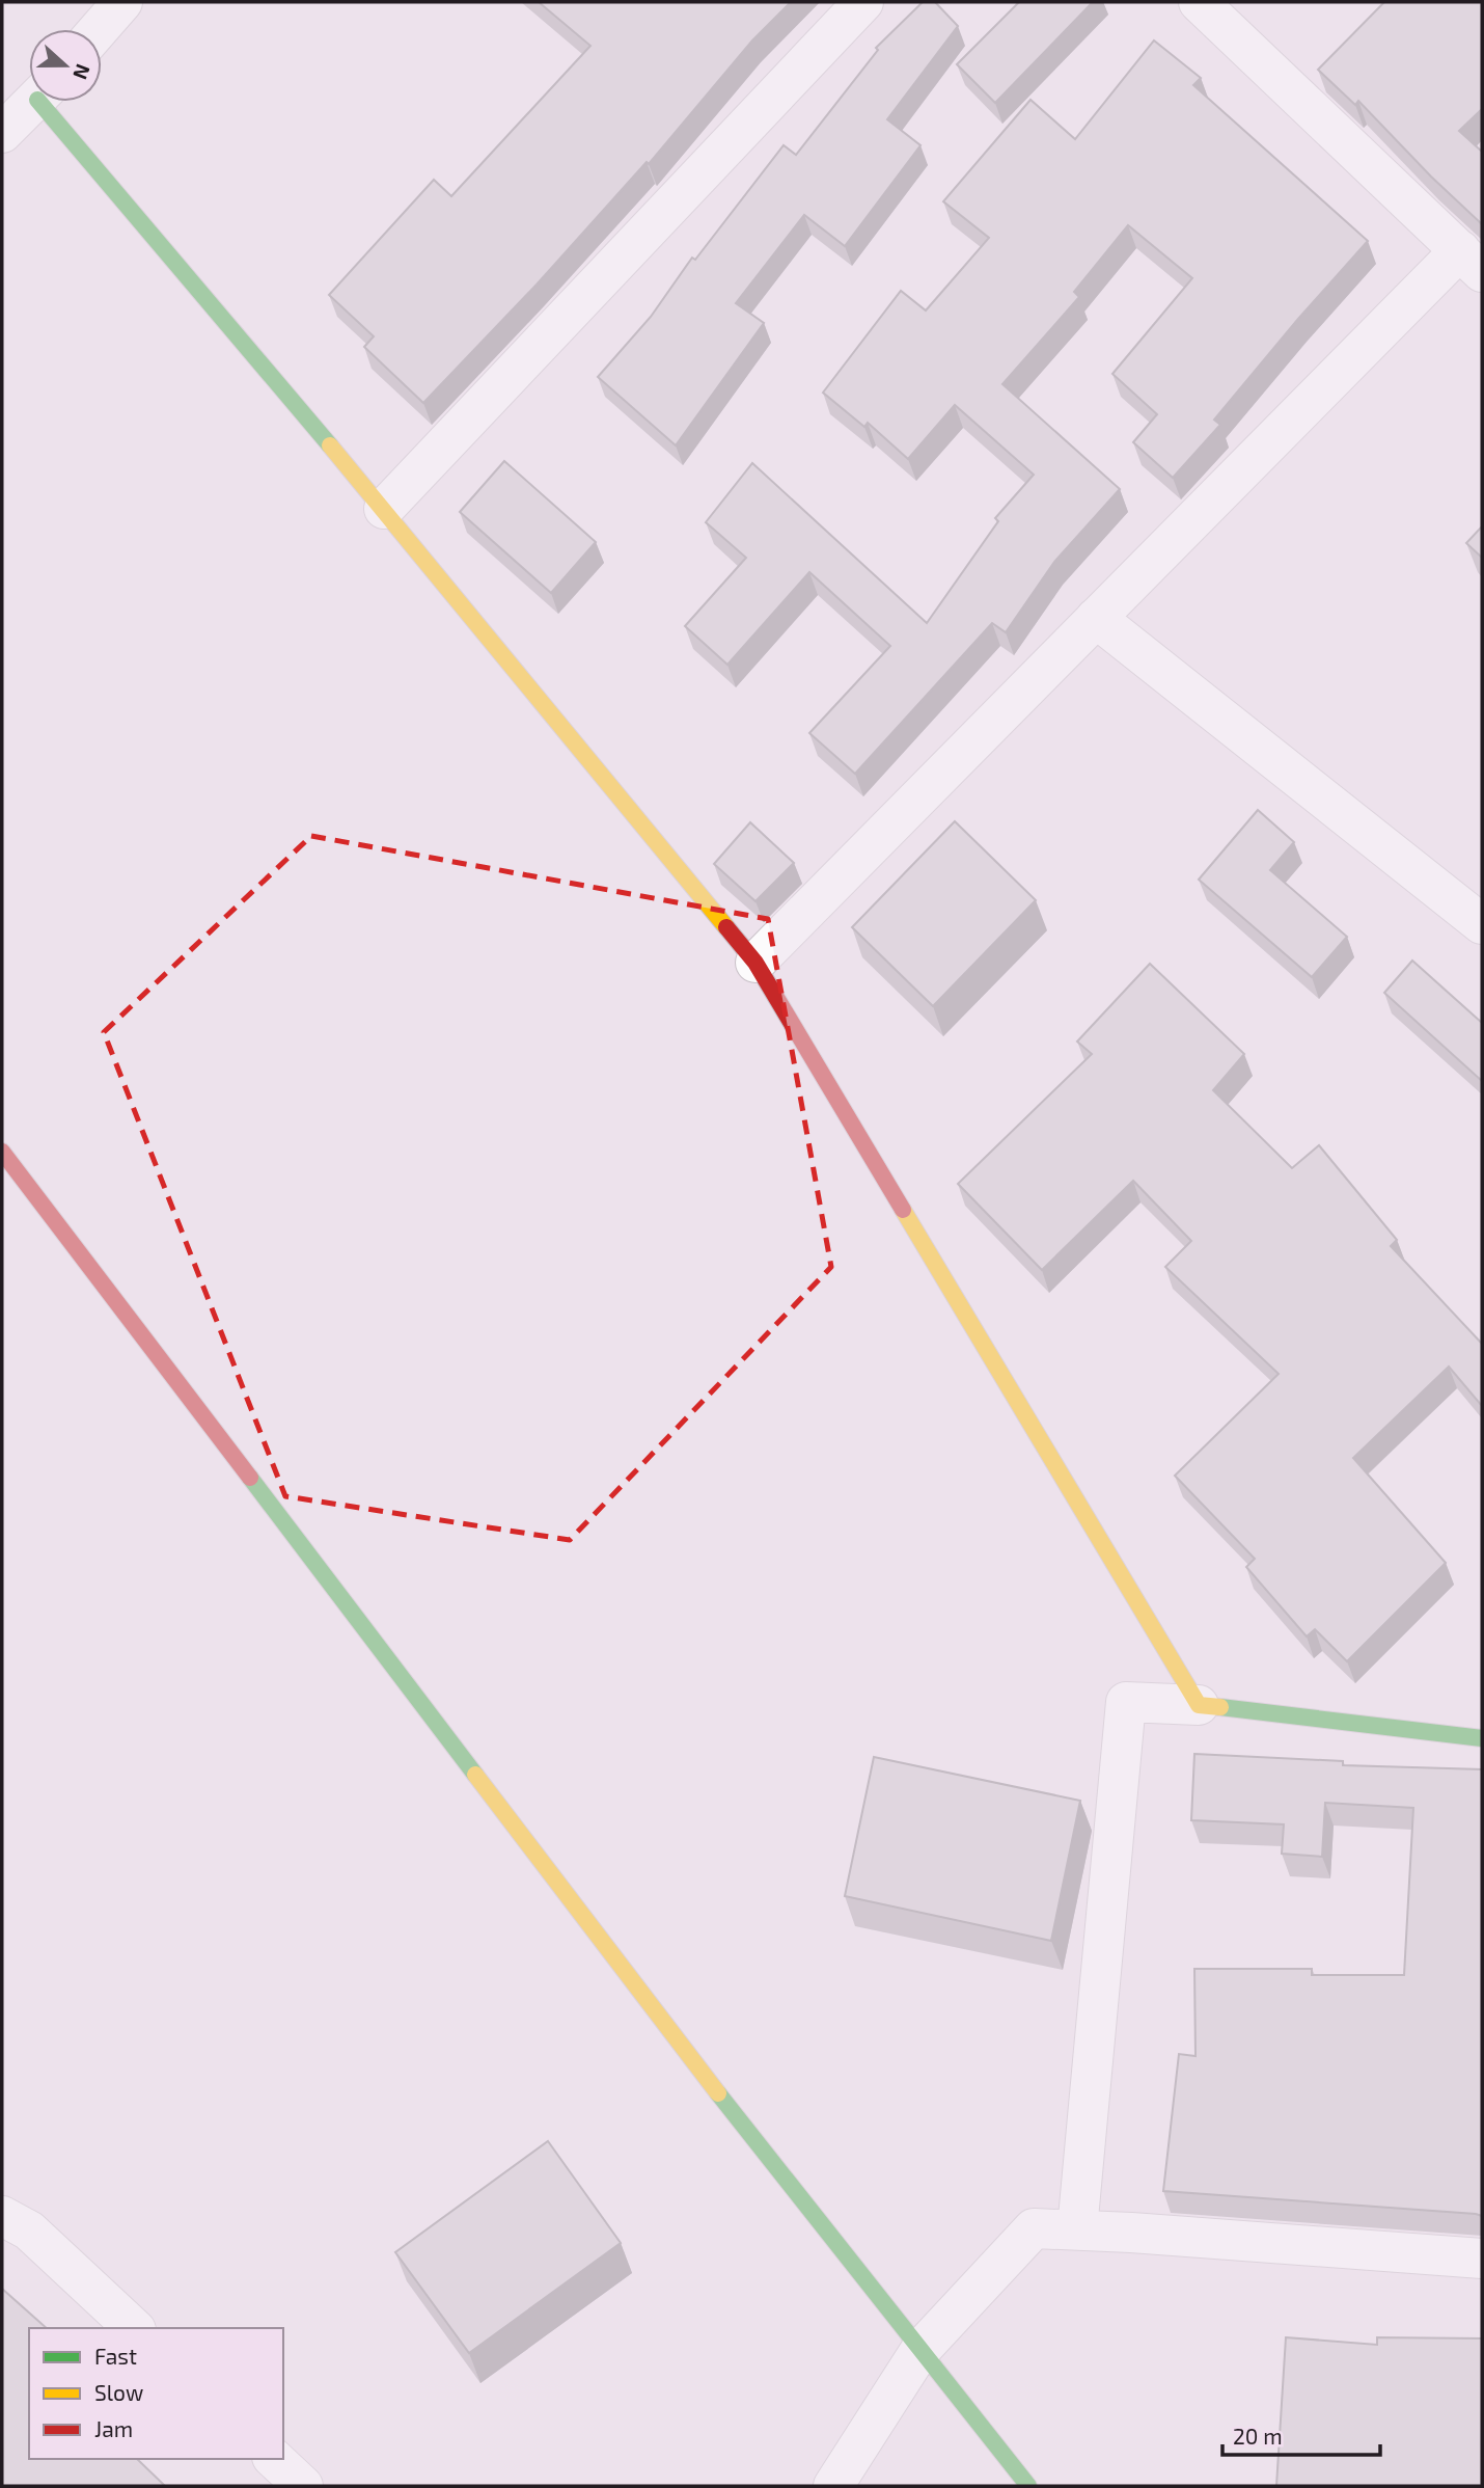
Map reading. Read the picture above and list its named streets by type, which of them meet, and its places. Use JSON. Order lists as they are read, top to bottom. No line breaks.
{"legend":["Fast","Slow","Jam"],"scale_bar":"20 m","north":"right"}
